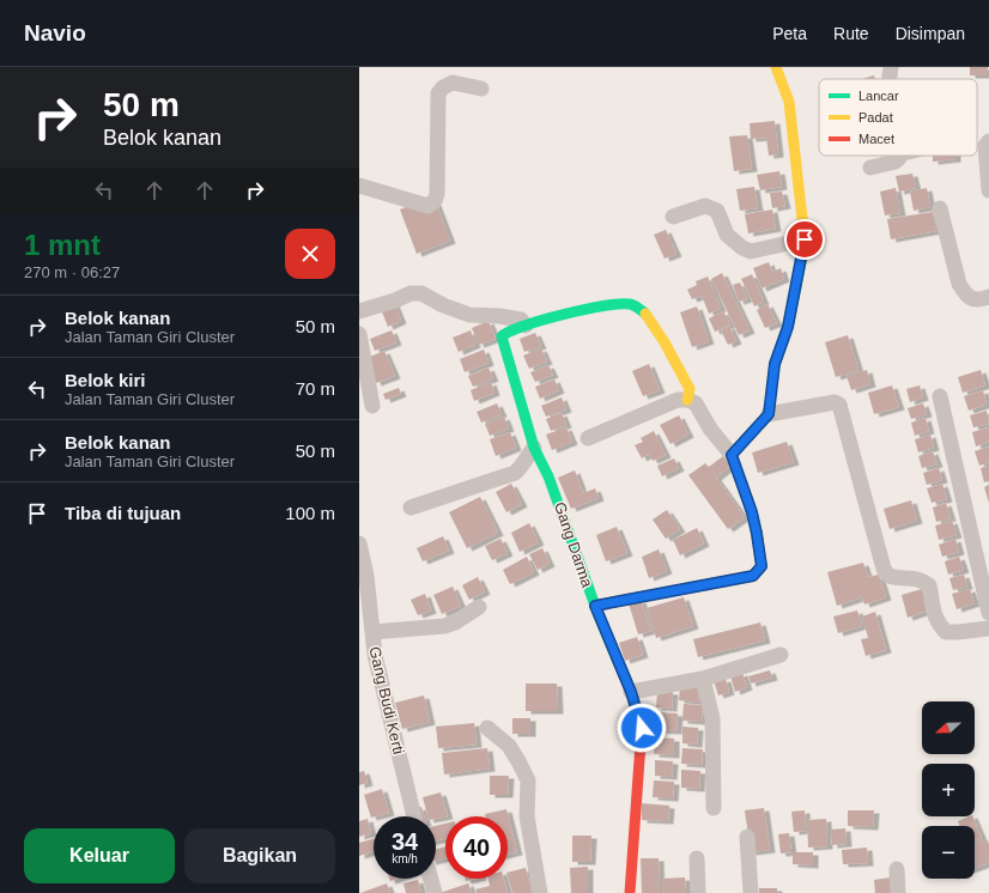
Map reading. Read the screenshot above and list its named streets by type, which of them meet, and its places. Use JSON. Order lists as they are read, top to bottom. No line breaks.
{"streets":{"street":["Gang Darma","Gang Budi Kerti"]},"legend":["Lancar","Padat","Macet"],"north":"left","page":{"header":"Navio","nav":["Peta","Rute","Disimpan"],"turn":["50 m","Belok kanan"],"heading":["1 mnt","270 m · 06:27"],"list":[{"name":"Belok kanan","note":"Jalan Taman Giri Cluster","value":"50 m"},{"name":"Belok kiri","note":"Jalan Taman Giri Cluster","value":"70 m"},{"name":"Belok kanan","note":"Jalan Taman Giri Cluster","value":"50 m"},{"name":"Tiba di tujuan","value":"100 m"}],"map_buttons":["+","−"],"speed":"34 km/h","limit":"40","buttons":["Keluar","Bagikan"]}}
